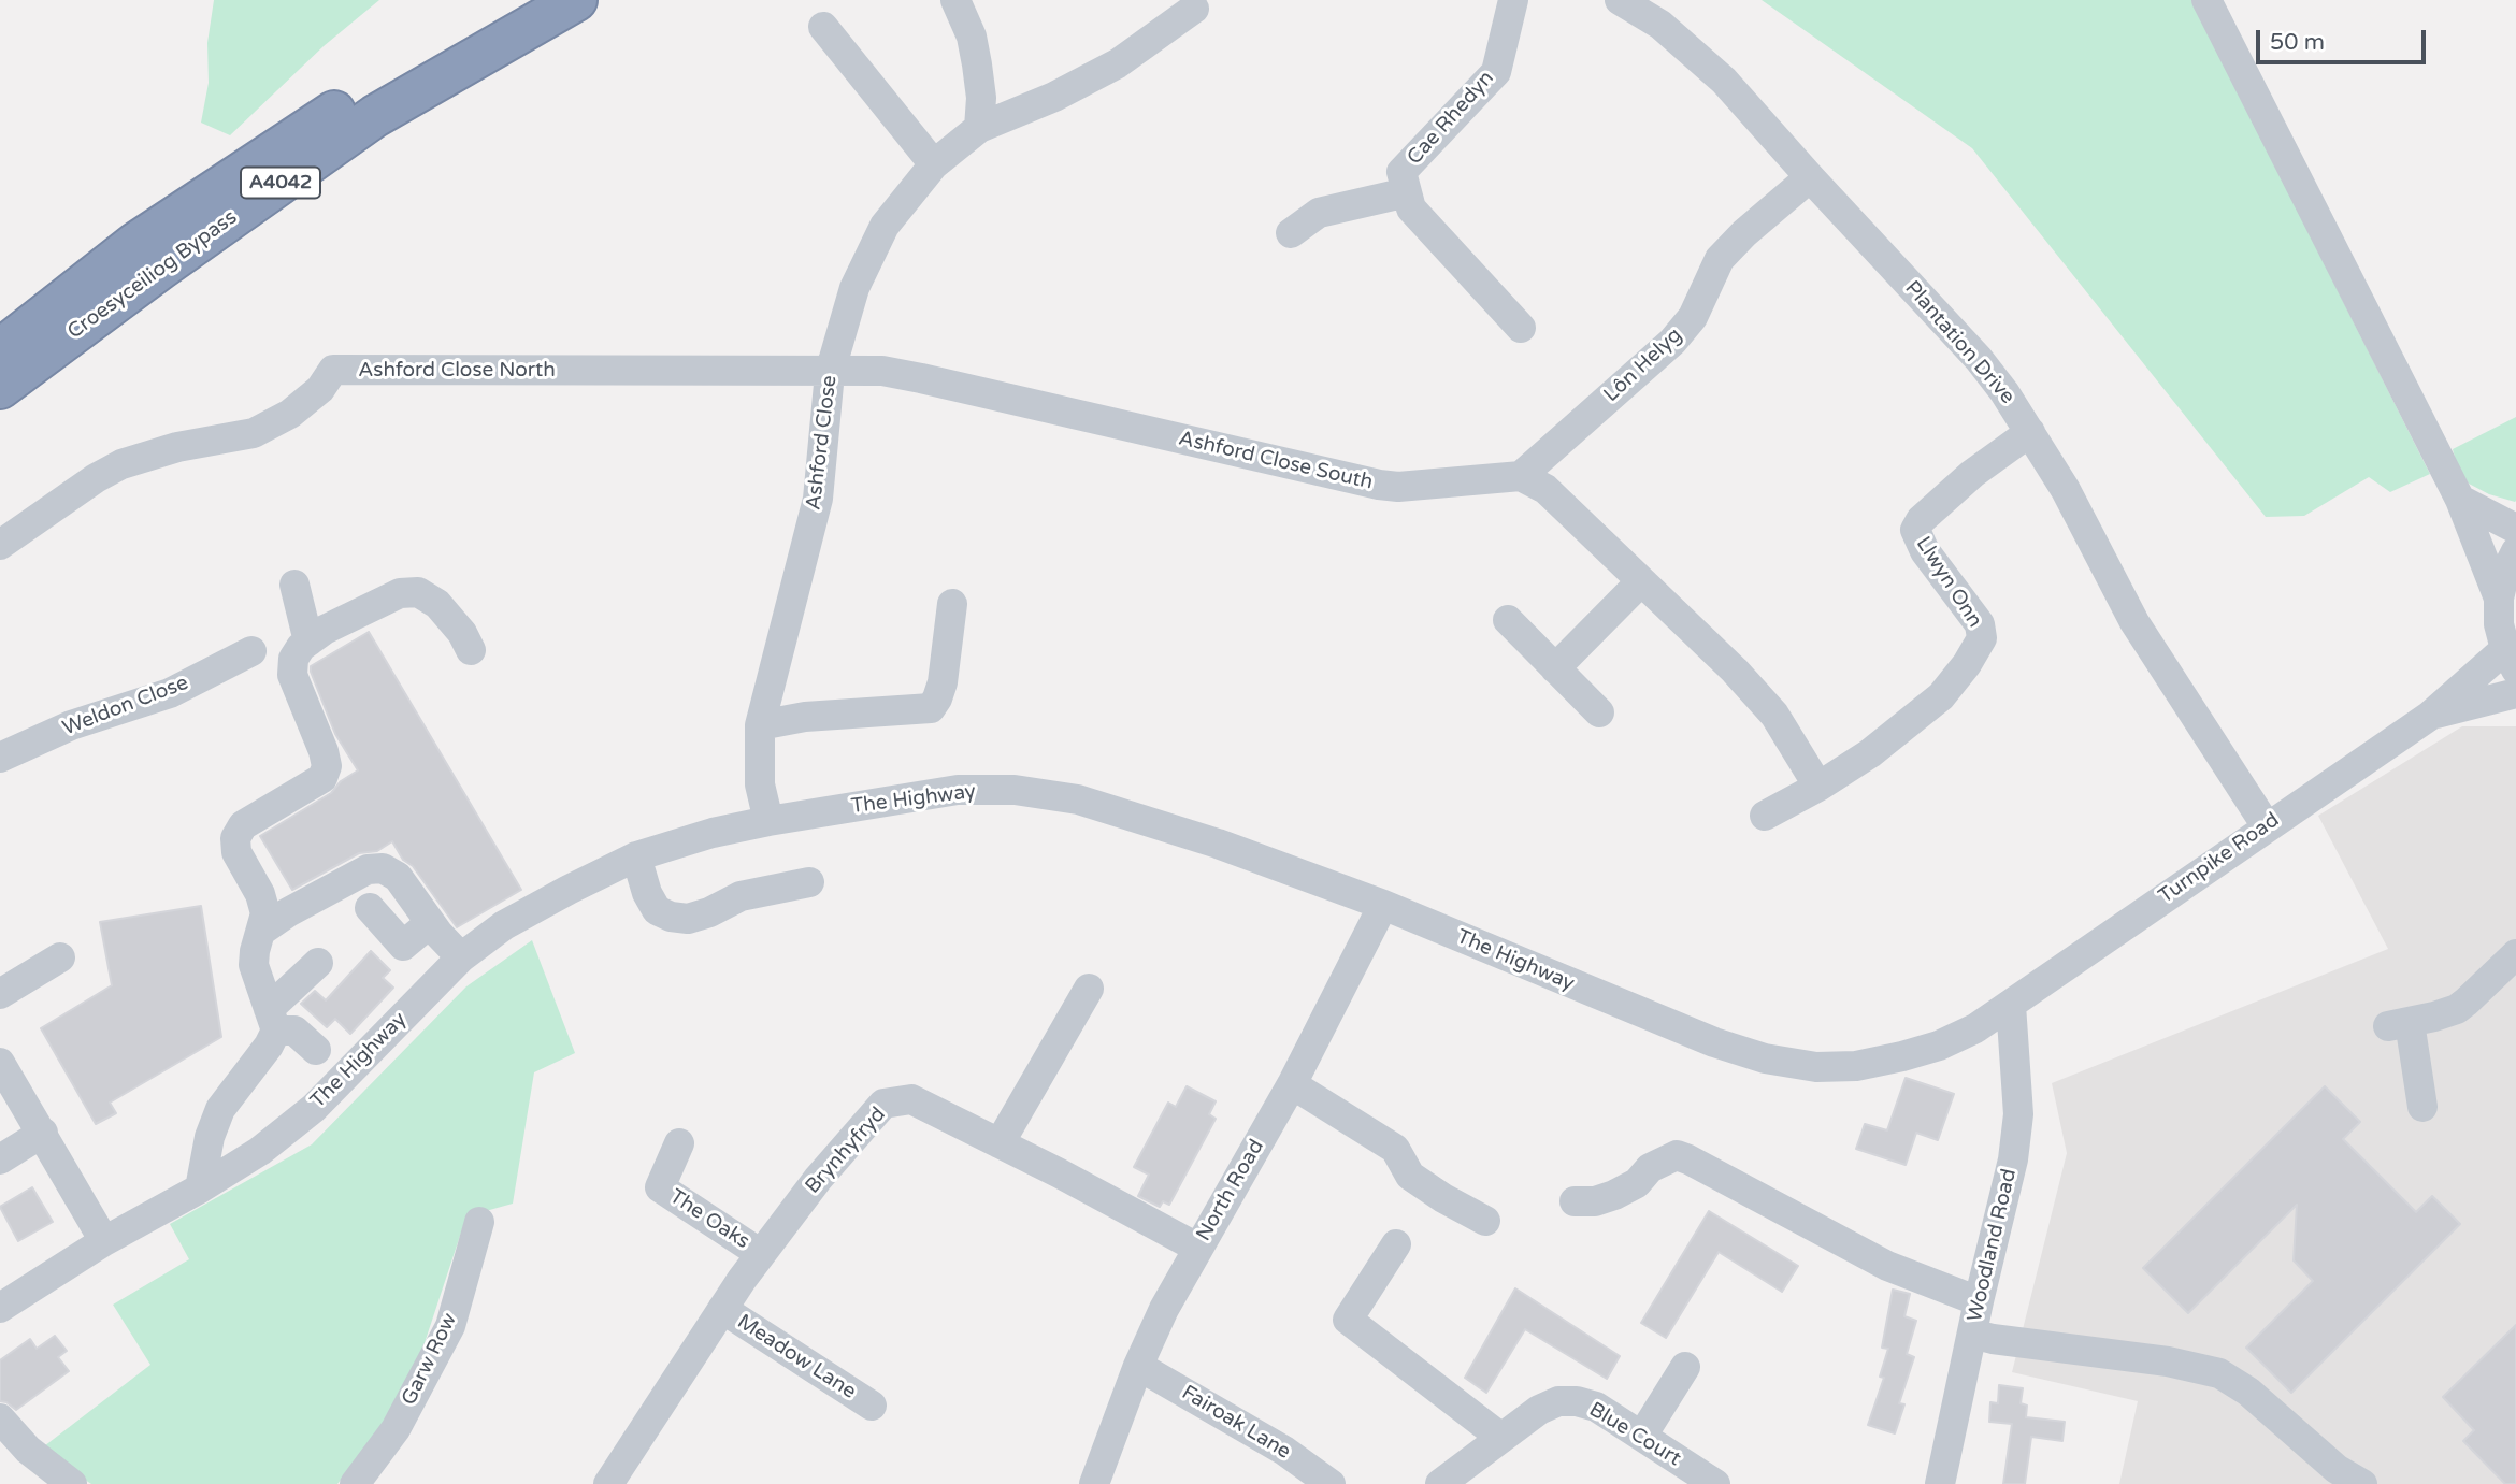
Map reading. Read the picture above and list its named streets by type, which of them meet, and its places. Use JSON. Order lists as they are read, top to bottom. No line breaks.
{"streets":{"highway":["A4042","Croesyceiliog Bypass"],"street":["Cae Rhedyn","Plantation Drive","Lôn Helyg","Ashford Close North","Ashford Close","Ashford Close South","Llwyn Onn","Weldon Close","The Highway","Turnpike Road","Brynhyfryd","North Road","The Oaks","Woodland Road","Meadow Lane","Garw Row","Fairoak Lane","Blue Court"]},"crossings":[["Plantation Drive","Lôn Helyg"],["Plantation Drive","Llwyn Onn"],["Plantation Drive","Turnpike Road"],["Lôn Helyg","Ashford Close South"],["Ashford Close North","Ashford Close"],["Ashford Close North","Ashford Close South"],["Ashford Close","Ashford Close South"],["Ashford Close","The Highway"],["The Highway","Turnpike Road"],["The Highway","North Road"],["The Highway","Woodland Road"],["Turnpike Road","Woodland Road"],["Brynhyfryd","North Road"],["Brynhyfryd","The Oaks"],["Brynhyfryd","Meadow Lane"],["North Road","Fairoak Lane"]],"scale_bar":"50 m"}
